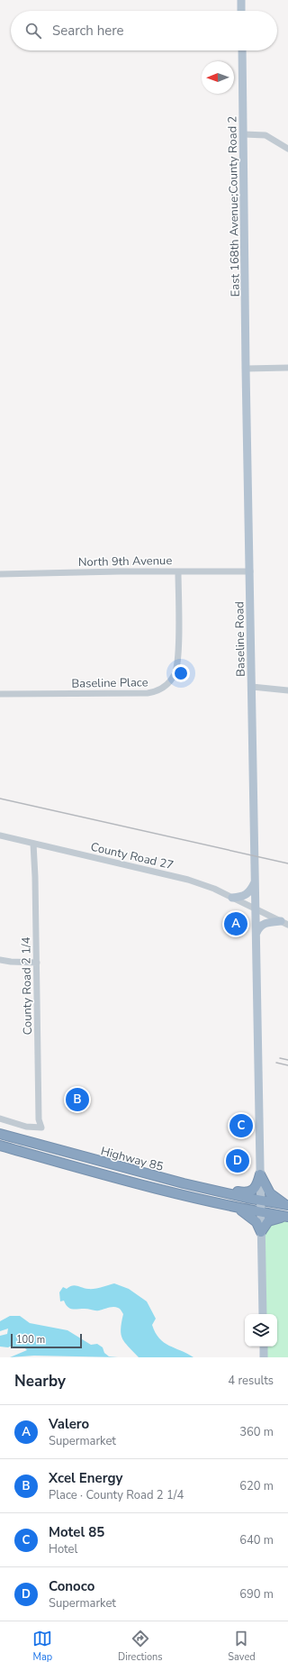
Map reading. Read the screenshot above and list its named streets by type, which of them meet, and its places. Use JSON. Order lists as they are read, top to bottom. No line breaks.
{"streets":{"highway":["Highway 85"],"main road":["East 168th Avenue;County Road 2","Baseline Road"],"street":["North 9th Avenue","Baseline Place","County Road 27","County Road 2 1/4"]},"crossings":[["East 168th Avenue;County Road 2","Baseline Road"],["North 9th Avenue","Baseline Road"],["North 9th Avenue","Baseline Place"],["Baseline Road","County Road 27"],["County Road 27","County Road 2 1/4"]],"scale_bar":"100 m","north":"left","page":{"search":"Search here","pins":["A","B","C","D"],"scale":"100 m","heading":["Nearby","4 results"],"list":[{"mark":"A","name":"Valero","note":"Supermarket","value":"360 m"},{"mark":"B","name":"Xcel Energy","note":"Place · County Road 2 1/4","value":"620 m"},{"mark":"C","name":"Motel 85","note":"Hotel","value":"640 m"},{"mark":"D","name":"Conoco","note":"Supermarket","value":"690 m"}],"nav":["Map","Directions","Saved"]}}
